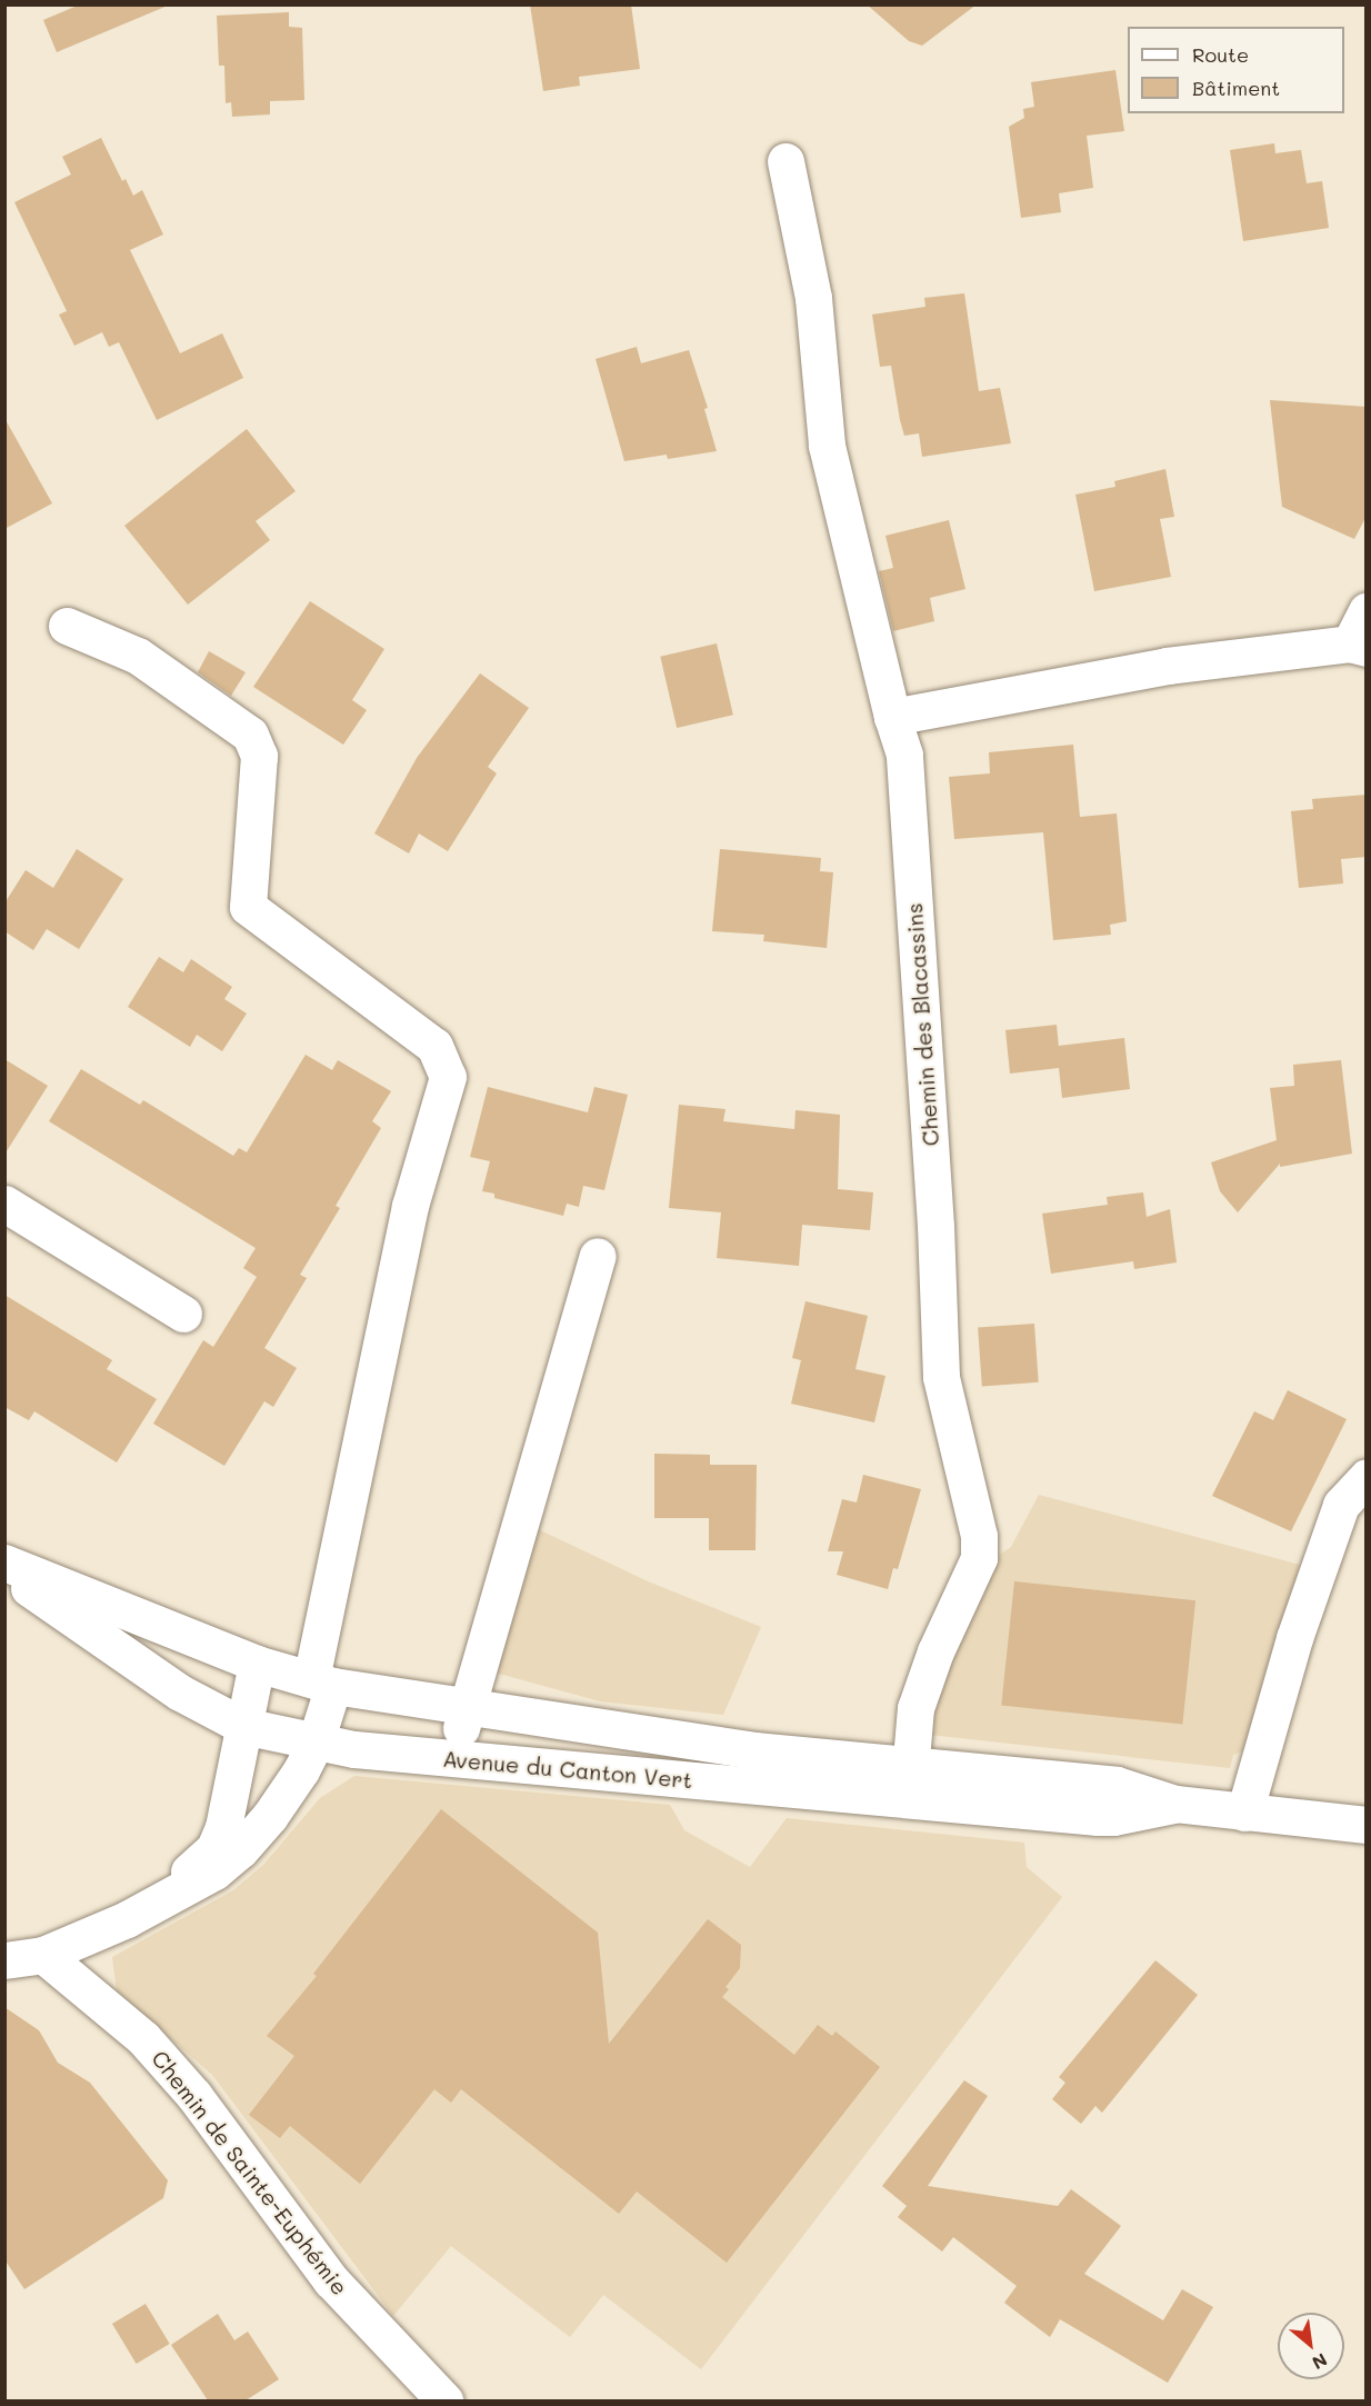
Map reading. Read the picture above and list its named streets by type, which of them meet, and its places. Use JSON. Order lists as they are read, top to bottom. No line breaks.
{"streets":{"street":["Chemin des Blacassins","Avenue du Canton Vert","Chemin de Sainte-Euphémie"]},"crossings":[["Chemin des Blacassins","Avenue du Canton Vert"]],"legend":["Route","Bâtiment"],"north":"bottom right"}
